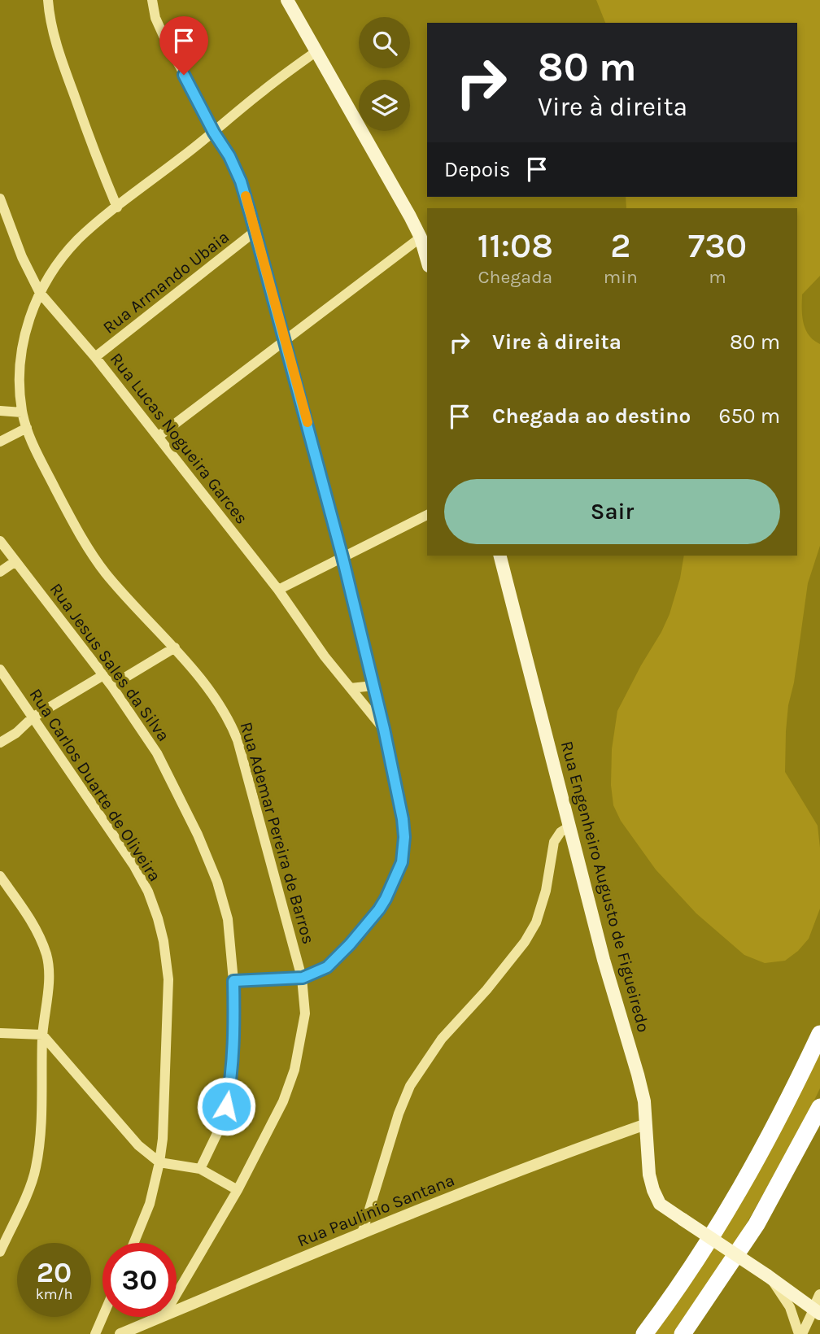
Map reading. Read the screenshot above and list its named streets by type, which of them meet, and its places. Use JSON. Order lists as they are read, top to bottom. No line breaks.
{"streets":{"main road":["Rua Engenheiro Augusto de Figueiredo"],"street":["Rua Armando Ubaia","Rua Lucas Nogueira Garces","Rua Jesus Sales da Silva","Rua Carlos Duarte de Oliveira","Rua Ademar Pereira de Barros","Rua Paulinio Santana"]},"crossings":[["Rua Armando Ubaia","Rua Lucas Nogueira Garces"],["Rua Lucas Nogueira Garces","Rua Ademar Pereira de Barros"],["Rua Engenheiro Augusto de Figueiredo","Rua Paulinio Santana"]],"page":{"turn":["80 m","Vire à direita"],"then":"Depois","eta":["11:08","Chegada","2","min","730","m"],"list":[{"name":"Vire à direita","value":"80 m"},{"name":"Chegada ao destino","value":"650 m"}],"buttons":"Sair","speed":"20 km/h","limit":"30"}}
